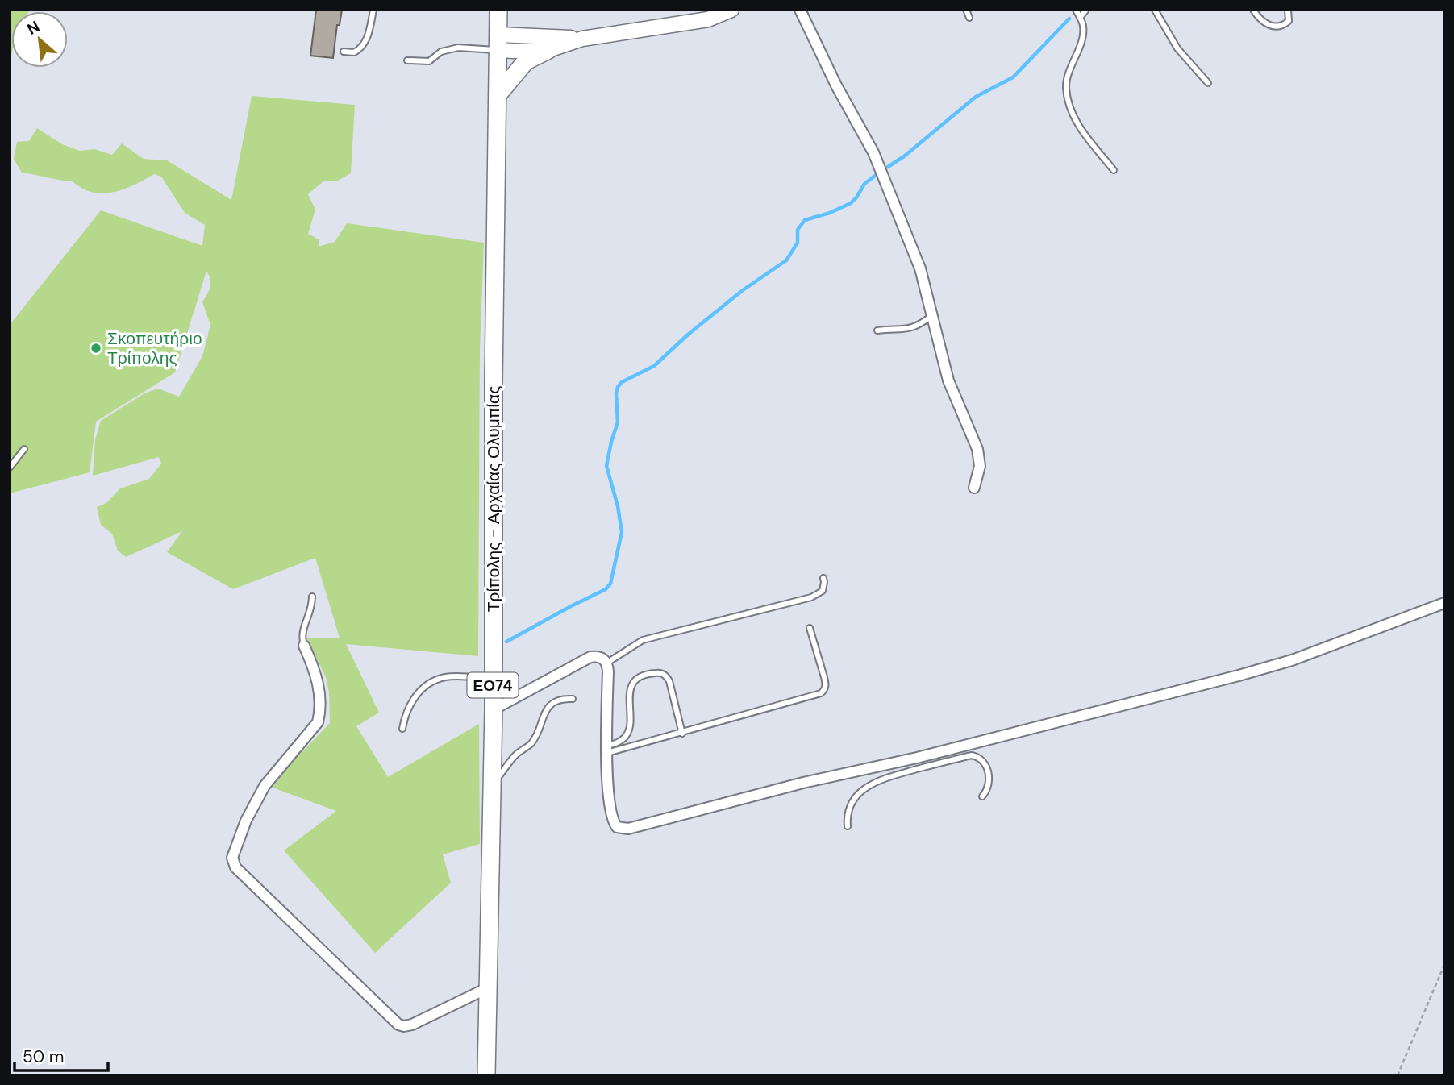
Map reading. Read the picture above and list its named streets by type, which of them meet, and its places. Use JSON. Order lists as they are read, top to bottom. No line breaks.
{"streets":{"main road":["Τρίπολης - Αρχαίας Ολυμπίας","ΕΟ74"]},"crossings":[["Τρίπολης - Αρχαίας Ολυμπίας","ΕΟ74"]],"places":["Σκοπευτήριο Τρίπολης"],"scale_bar":"50 m","north":"top left"}
